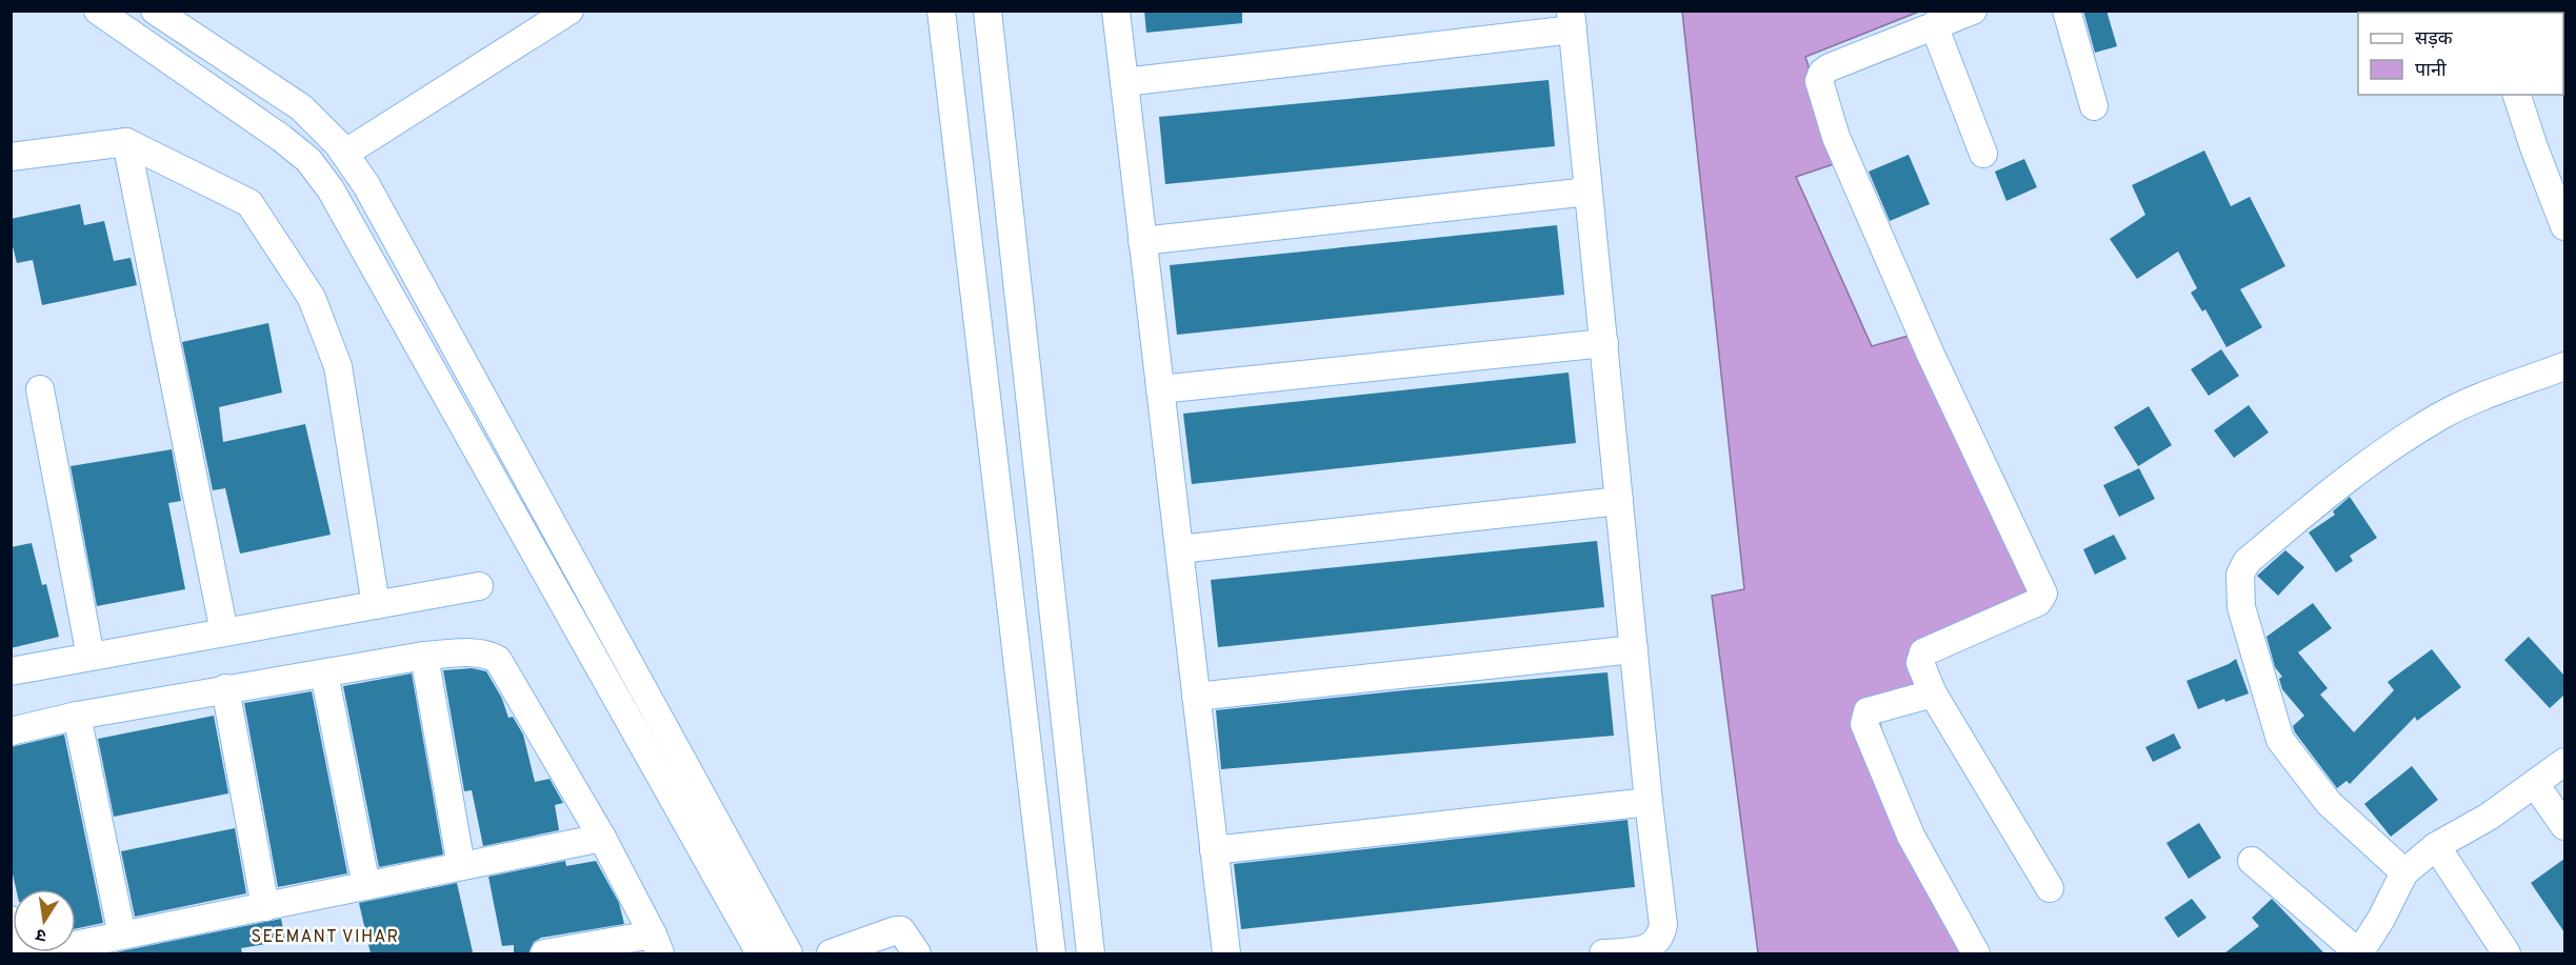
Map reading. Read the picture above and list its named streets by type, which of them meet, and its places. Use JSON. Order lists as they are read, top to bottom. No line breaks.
{"districts":["SEEMANT VIHAR"],"legend":["सड़क","पानी"],"north":"bottom"}
